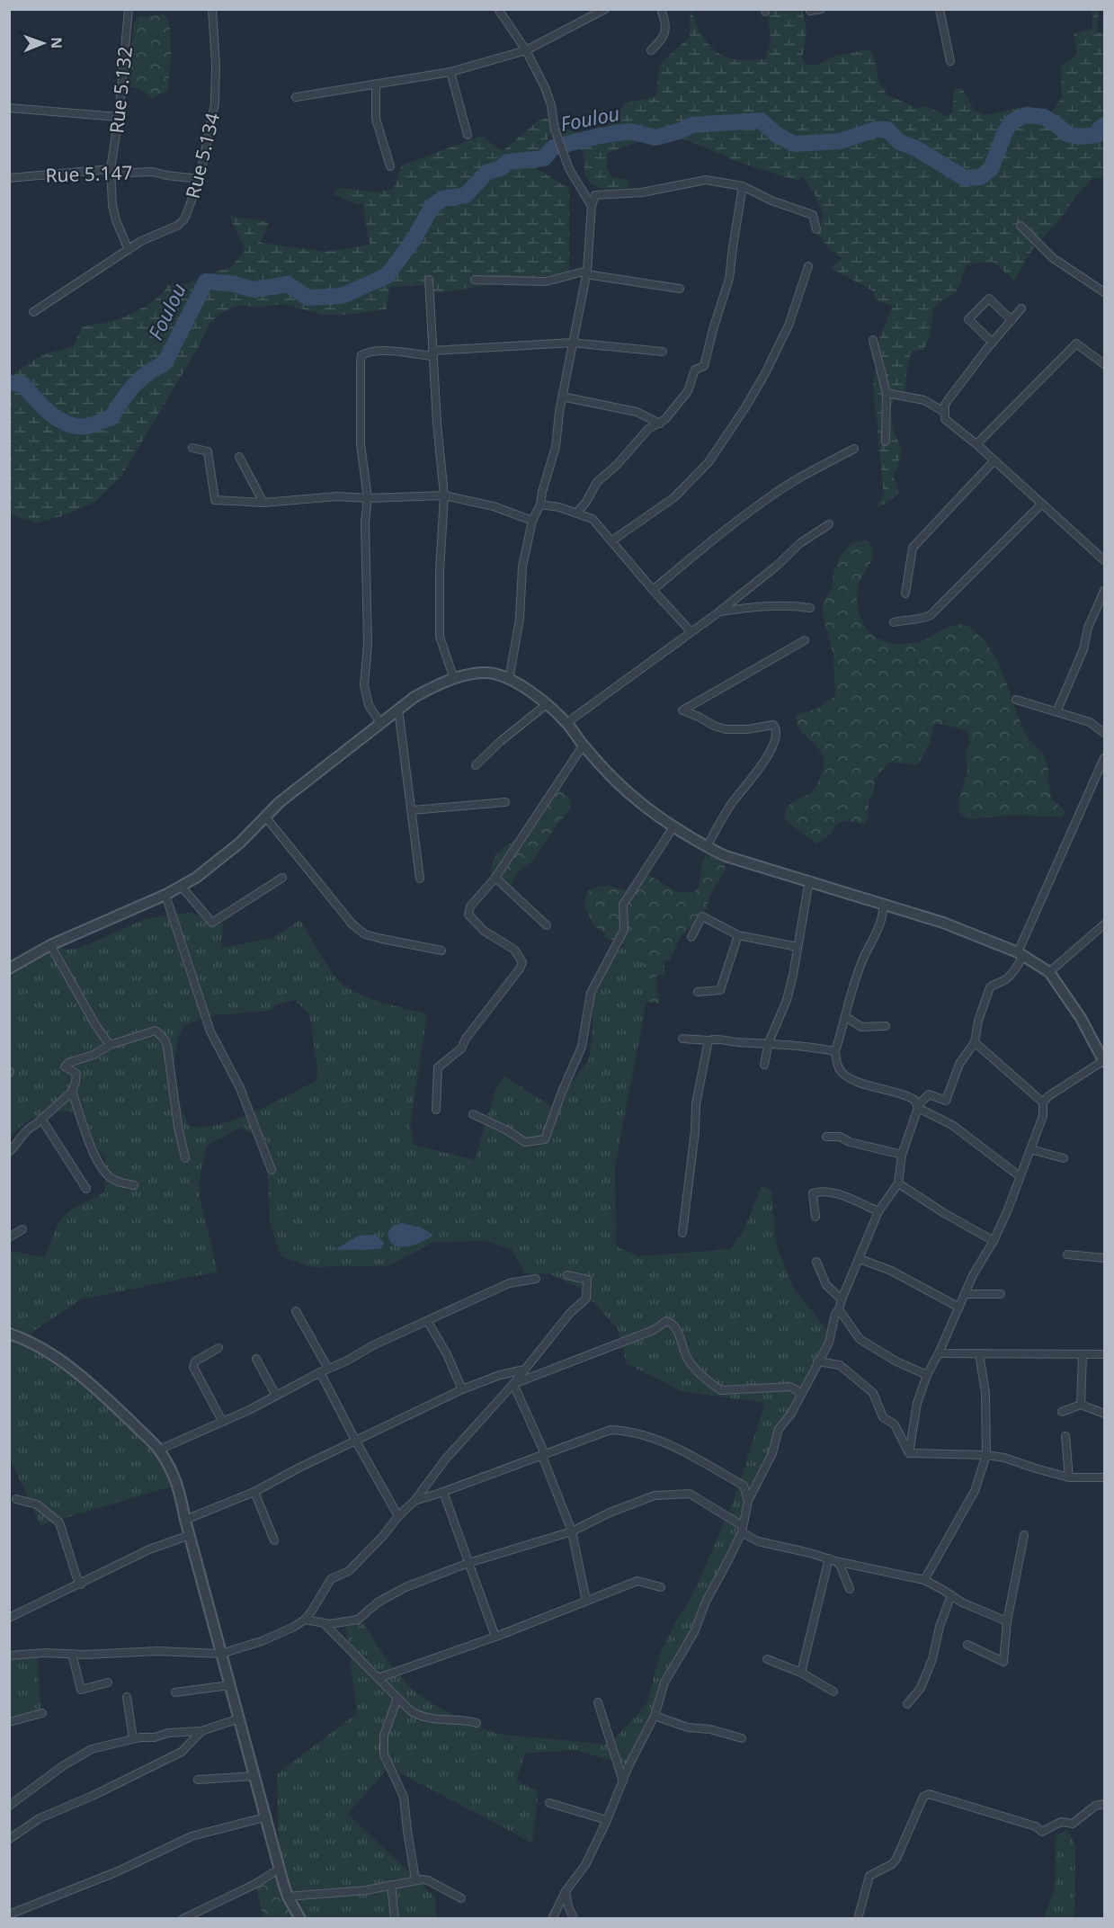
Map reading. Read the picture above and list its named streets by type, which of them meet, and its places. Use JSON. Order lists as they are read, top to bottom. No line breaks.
{"streets":{"street":["Rue 5.132","Rue 5.134","Rue 5.147"]},"crossings":[["Rue 5.132","Rue 5.134"],["Rue 5.132","Rue 5.147"],["Rue 5.134","Rue 5.147"]],"water":["Foulou"],"north":"right"}
